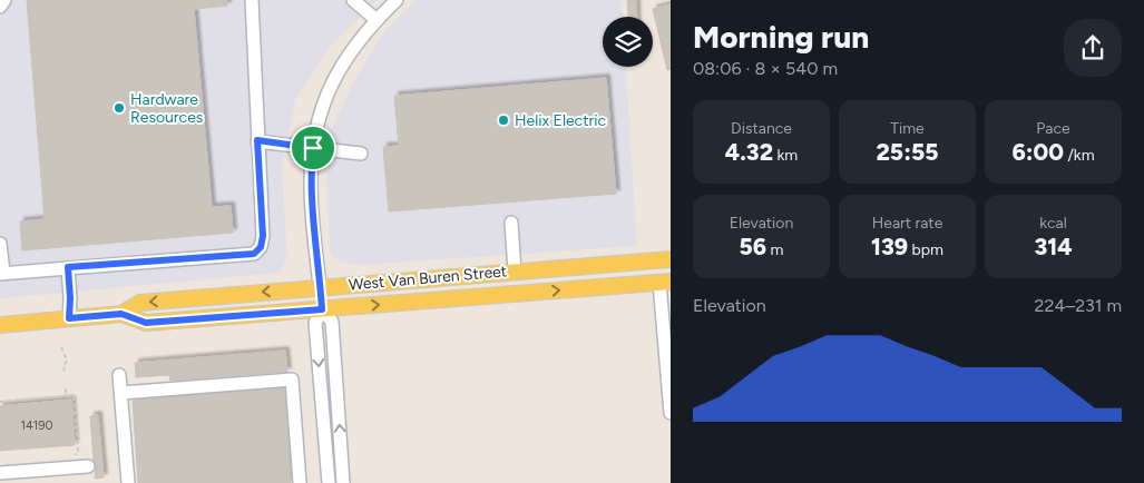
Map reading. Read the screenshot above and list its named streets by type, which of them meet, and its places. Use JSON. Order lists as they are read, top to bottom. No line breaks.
{"streets":{"main road":["West Van Buren Street"]},"places":["Hardware Resources","Helix Electric"],"house_numbers":["14190"],"page":{"heading":["Morning run","08:06 · 8 × 540 m"],"stats":[["Distance","4.32 km"],["Time","25:55"],["Pace","6:00 /km"],["Elevation","56 m"],["Heart rate","139 bpm"],["kcal","314"]],"chart":["Elevation","224–231 m"]}}
